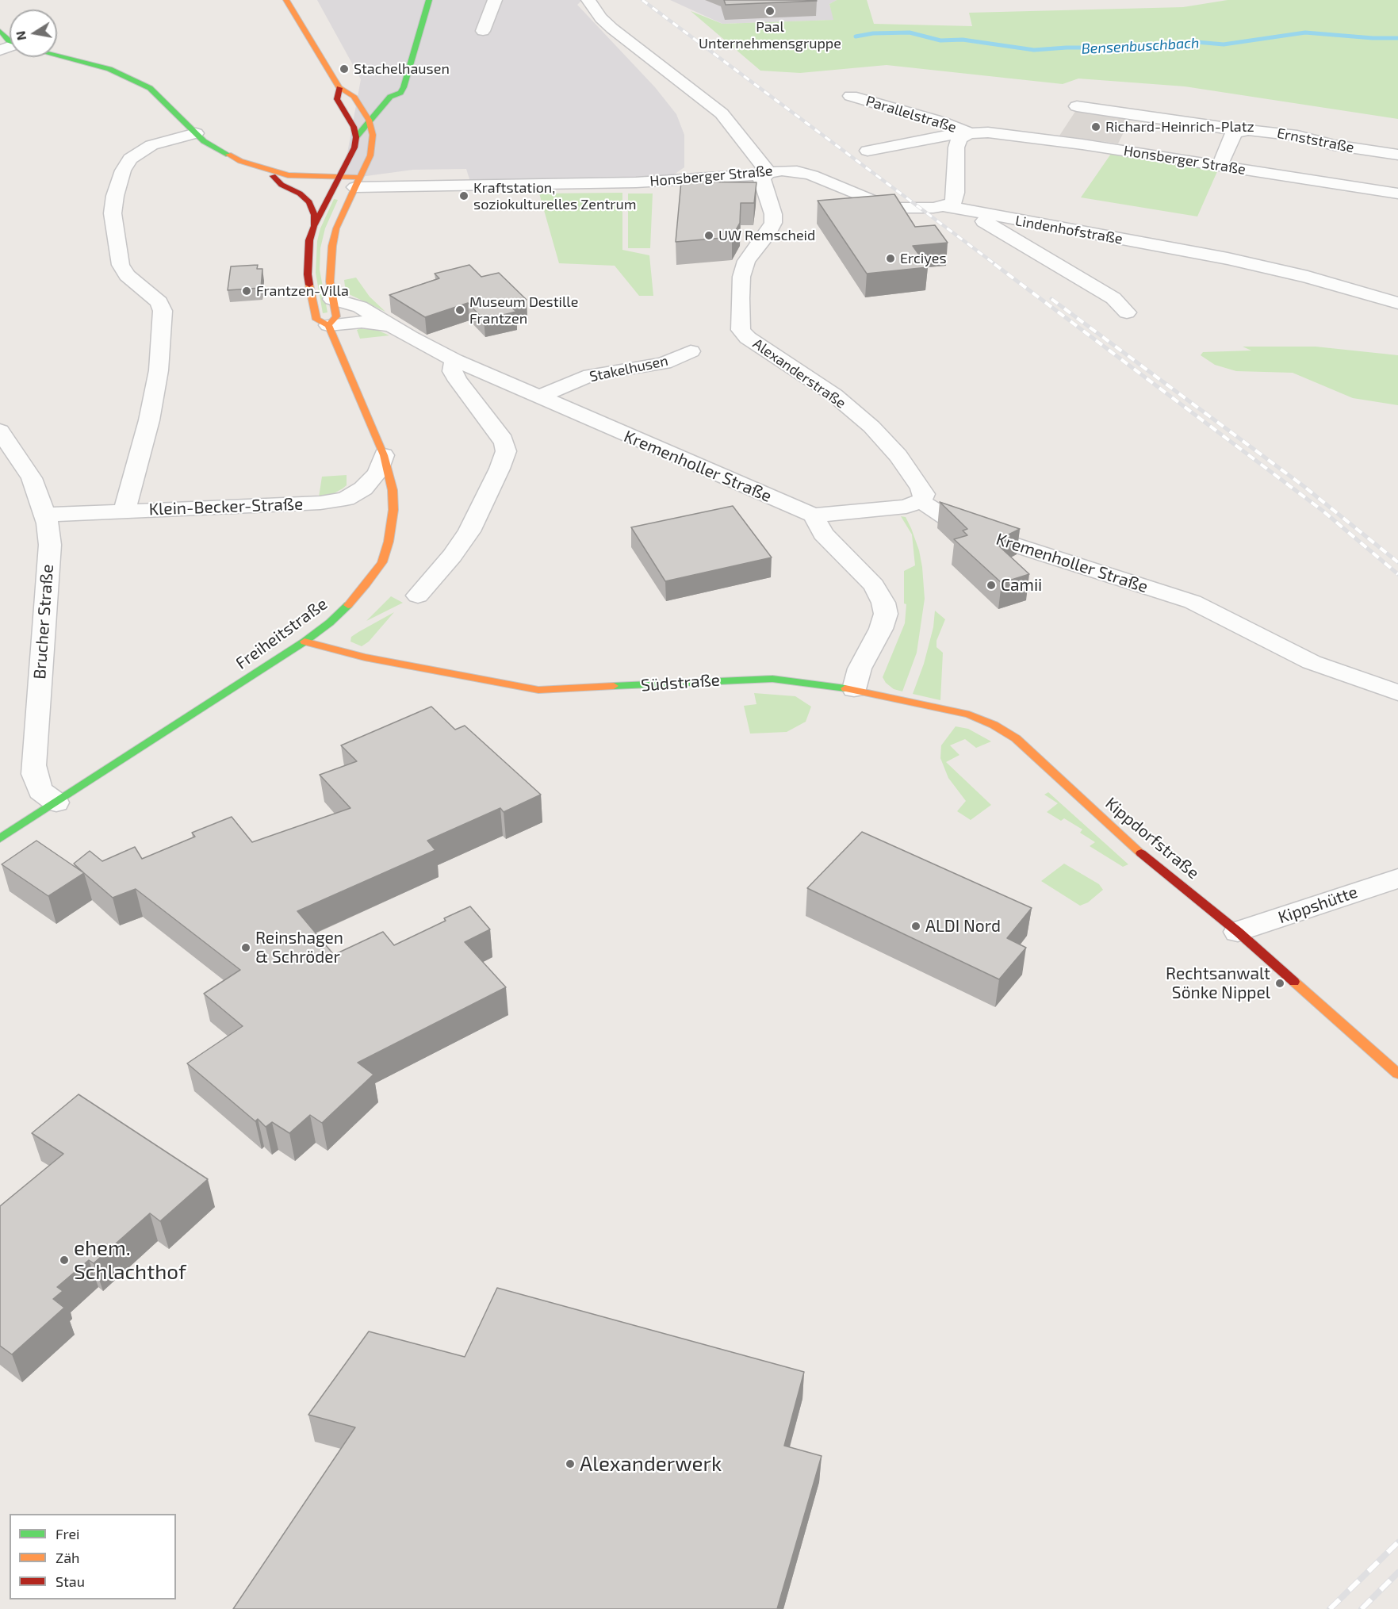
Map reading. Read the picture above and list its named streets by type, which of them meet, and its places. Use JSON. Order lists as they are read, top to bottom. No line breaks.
{"streets":{"main road":["Freiheitstraße","Südstraße","Kippdorfstraße"],"street":["Parallelstraße","Ernststraße","Honsberger Straße","Lindenhofstraße","Stakelhusen","Alexanderstraße","Kremenholler Straße","Klein-Becker-Straße","Brucher Straße","Kippshütte"]},"crossings":[["Parallelstraße","Honsberger Straße"],["Honsberger Straße","Lindenhofstraße"],["Honsberger Straße","Alexanderstraße"],["Stakelhusen","Kremenholler Straße"],["Alexanderstraße","Kremenholler Straße"],["Klein-Becker-Straße","Brucher Straße"],["Klein-Becker-Straße","Freiheitstraße"],["Brucher Straße","Freiheitstraße"],["Freiheitstraße","Südstraße"],["Südstraße","Kippdorfstraße"],["Kippdorfstraße","Kippshütte"]],"water":["Bensenbuschbach"],"places":["Paal Unternehmensgruppe","Stachelhausen","Richard-Heinrich-Platz","Kraftstation, soziokulturelles Zentrum","UW Remscheid","Erciyes","Frantzen-Villa","Museum Destille Frantzen","Camii","ALDI Nord","Reinshagen & Schröder","Rechtsanwalt Sönke Nippel","ehem. Schlachthof","Alexanderwerk"],"legend":["Frei","Zäh","Stau"],"north":"left"}
